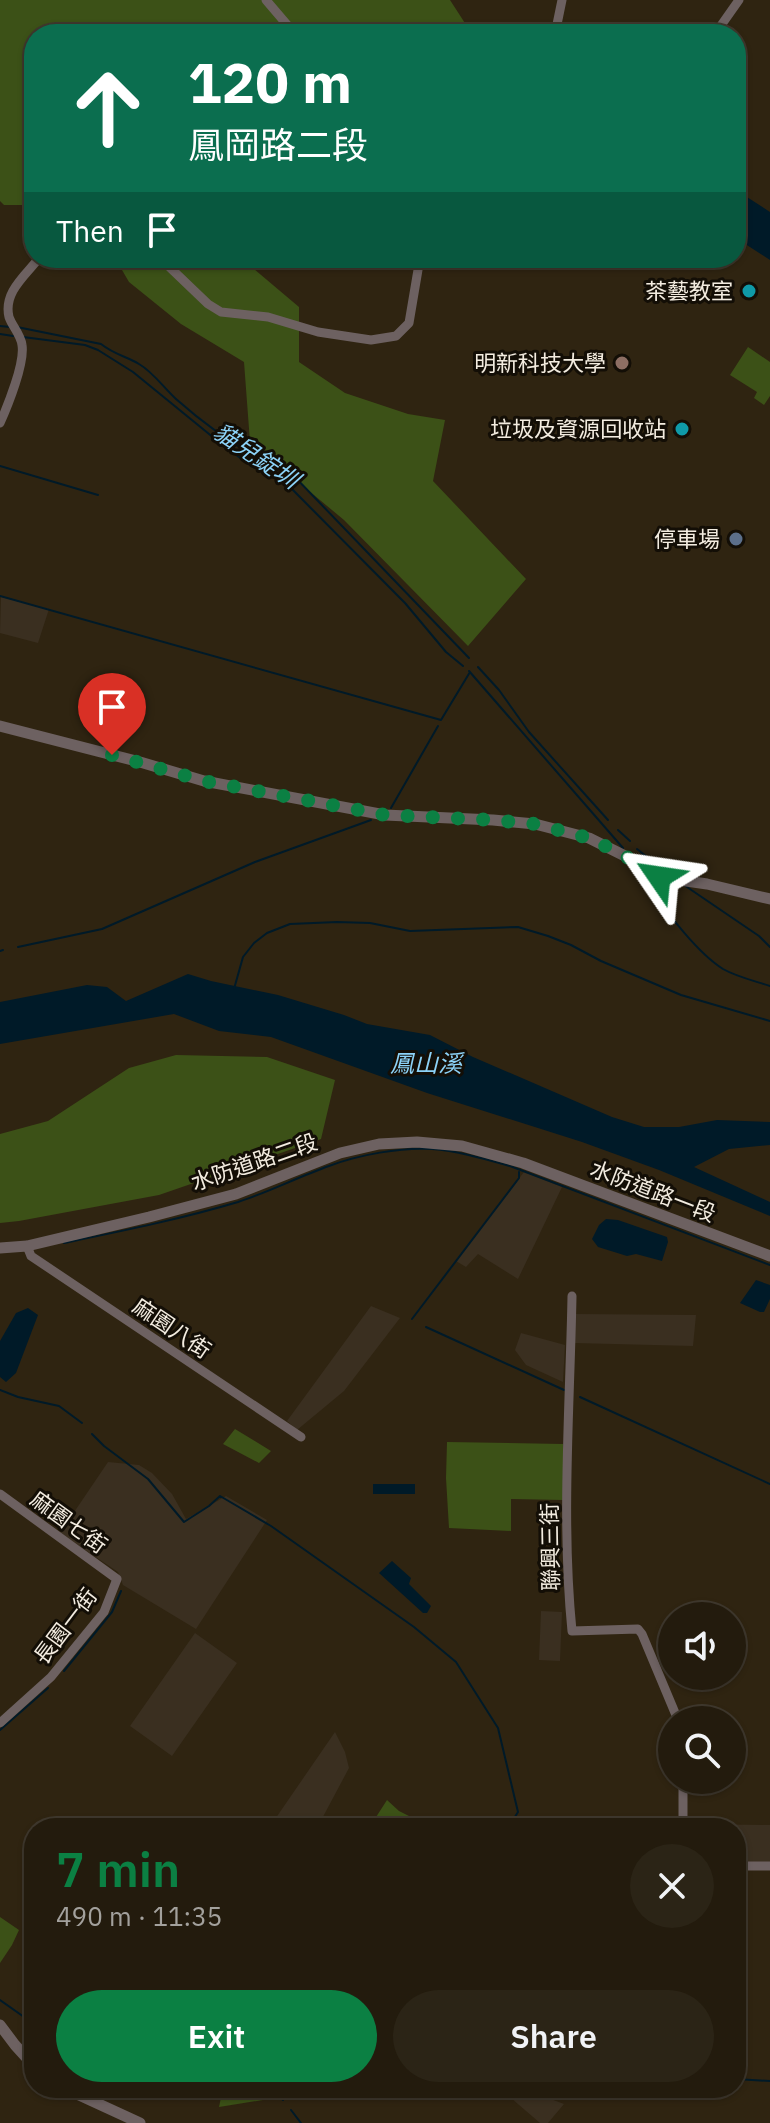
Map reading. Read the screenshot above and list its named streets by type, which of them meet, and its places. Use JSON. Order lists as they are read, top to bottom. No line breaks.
{"streets":{"street":["水防道路二段","水防道路一段","麻園八街","麻園七街","聯興三街","長園一街"]},"crossings":[["水防道路二段","水防道路一段"],["水防道路二段","麻園八街"],["麻園七街","長園一街"]],"water":["貓兒錠圳","鳳山溪"],"places":["茶藝教室","明新科技大學","垃圾及資源回收站","停車場"],"page":{"turn":["120 m","鳳岡路二段"],"then":"Then","heading":["7 min","490 m · 11:35"],"buttons":["Exit","Share"]}}
